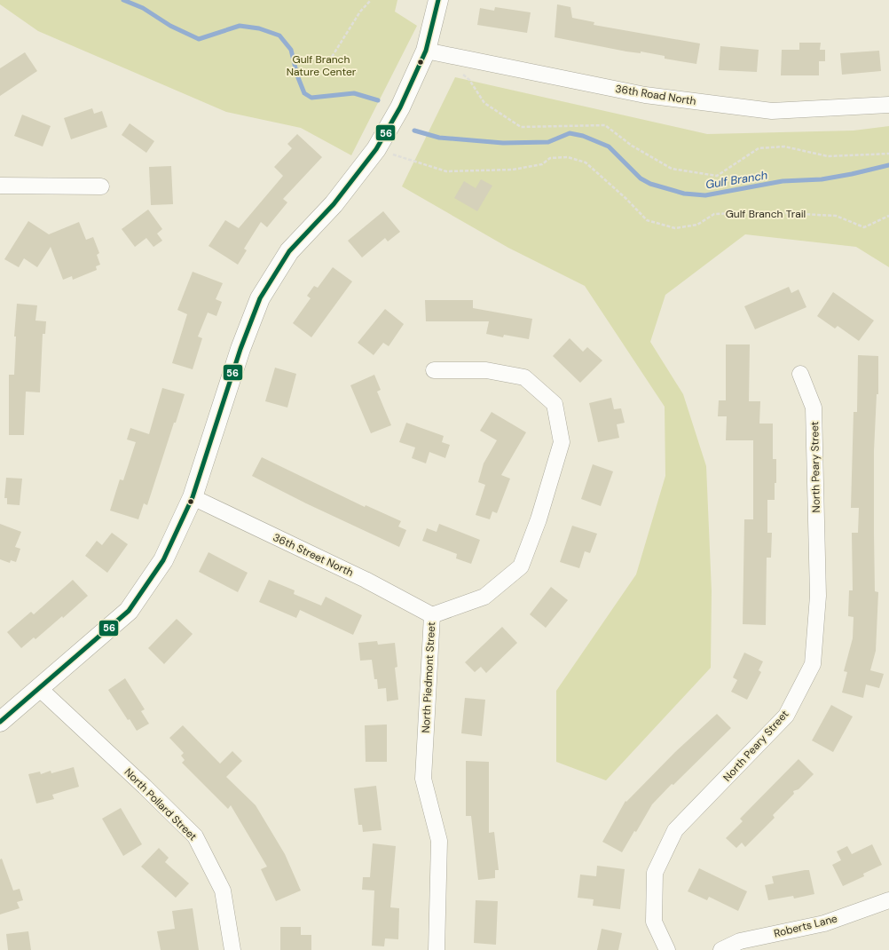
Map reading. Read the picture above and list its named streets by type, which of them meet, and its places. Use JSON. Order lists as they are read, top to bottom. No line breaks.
{"streets":{"street":["36th Road North","North Peary Street","36th Street North","North Piedmont Street","North Pollard Street","Roberts Lane"],"path":["Gulf Branch Trail"]},"crossings":[["36th Street North","North Piedmont Street"]],"water":["Gulf Branch"],"parks":["Gulf Branch Nature Center"],"lines":["transit line 56"]}
